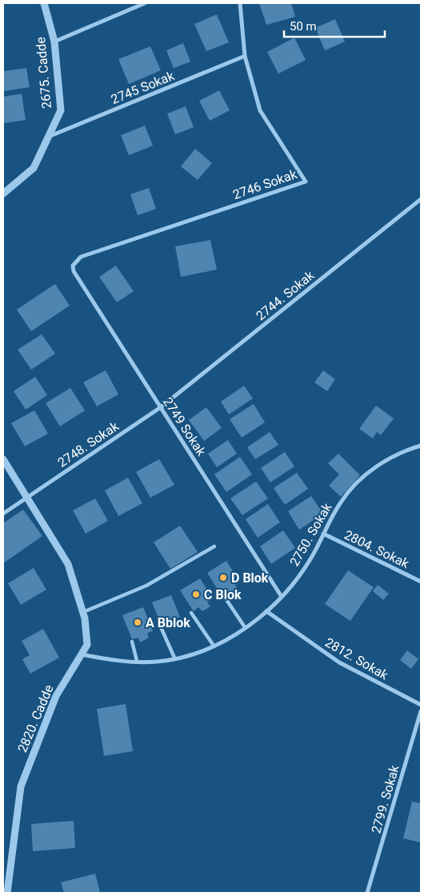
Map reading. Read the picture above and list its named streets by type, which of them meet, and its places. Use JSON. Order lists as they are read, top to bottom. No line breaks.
{"streets":{"street":["2675. Cadde","2745 Sokak","2746 Sokak","2744. Sokak","2749 Sokak","2748. Sokak","2750. Sokak","2804. Sokak","2812. Sokak","2820. Cadde","2799. Sokak"]},"crossings":[["2675. Cadde","2745 Sokak"],["2745 Sokak","2746 Sokak"],["2746 Sokak","2749 Sokak"],["2744. Sokak","2749 Sokak"],["2744. Sokak","2748. Sokak"],["2749 Sokak","2748. Sokak"],["2749 Sokak","2750. Sokak"],["2748. Sokak","2820. Cadde"],["2750. Sokak","2804. Sokak"],["2750. Sokak","2812. Sokak"],["2750. Sokak","2820. Cadde"]],"places":["D Blok","C Blok","A Bblok"],"scale_bar":"50 m"}
